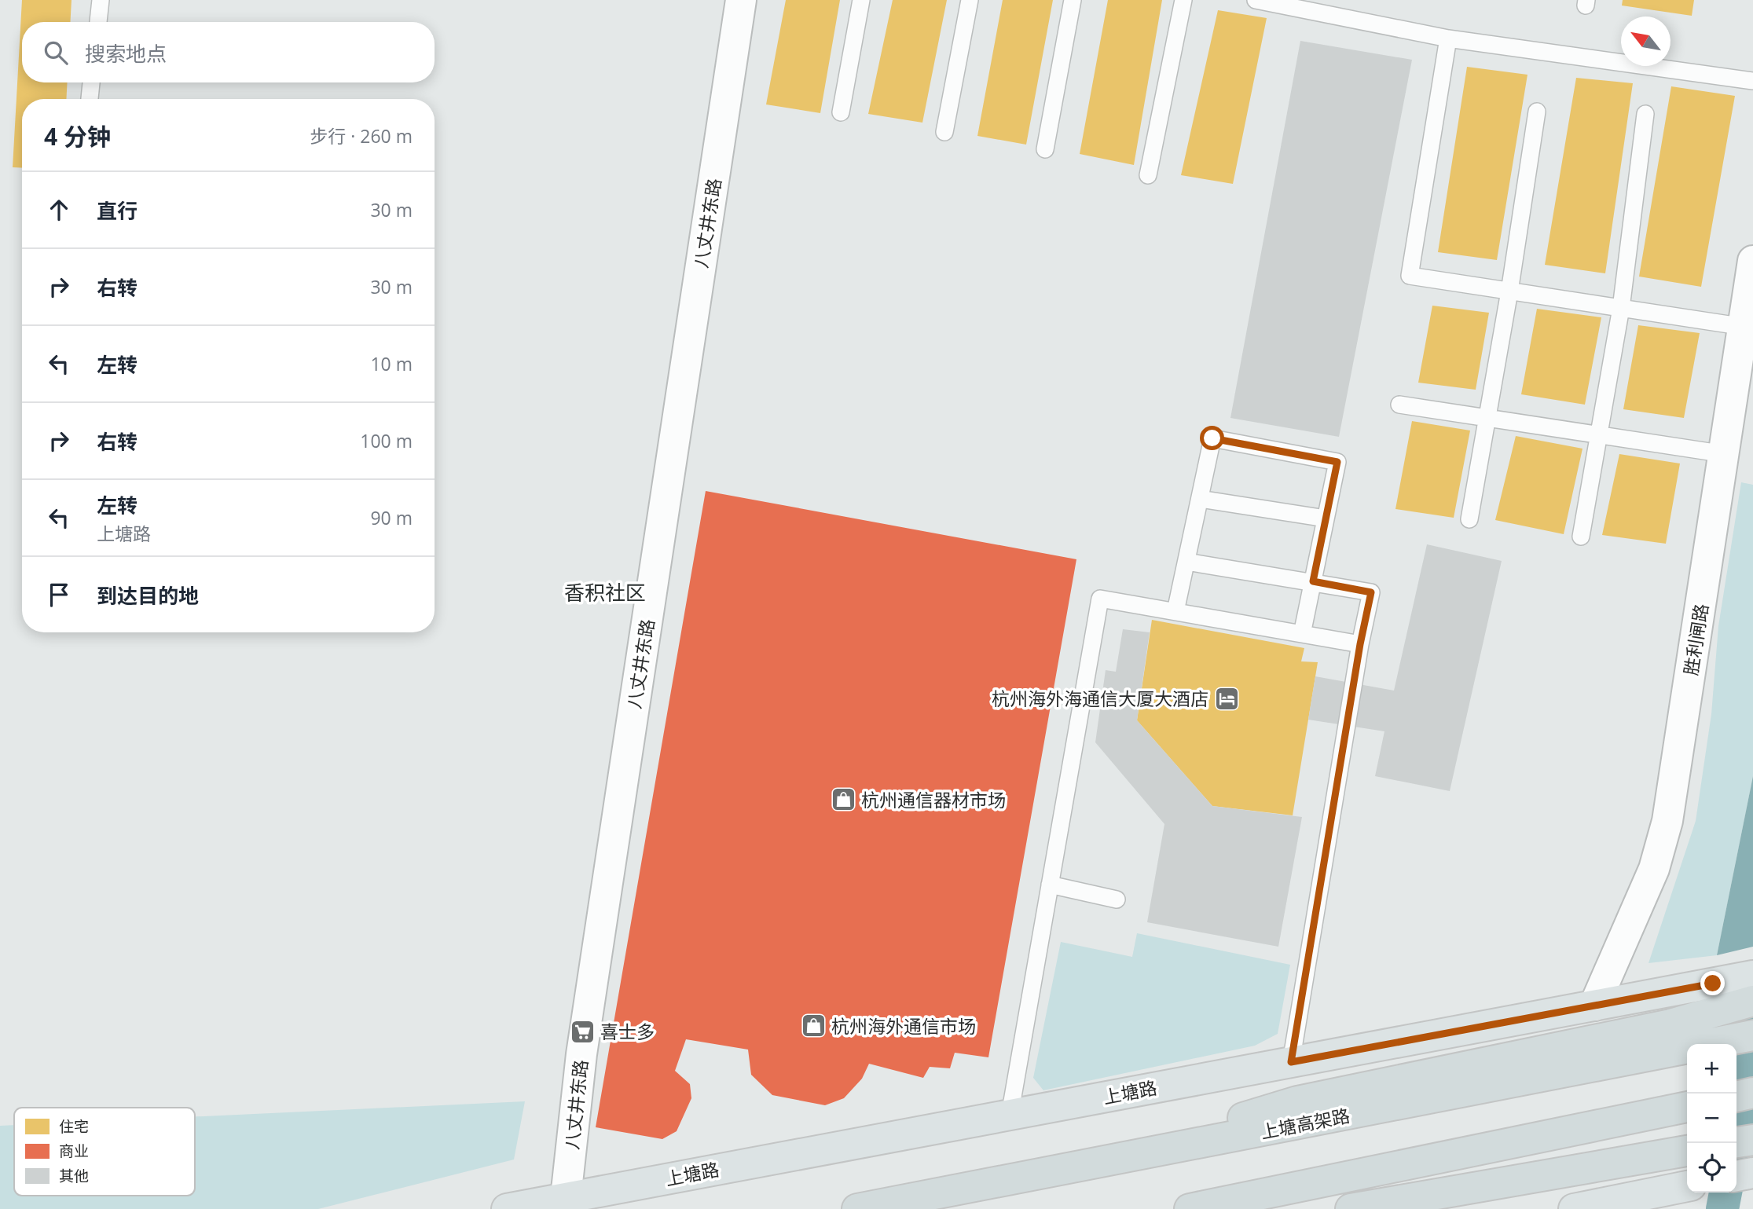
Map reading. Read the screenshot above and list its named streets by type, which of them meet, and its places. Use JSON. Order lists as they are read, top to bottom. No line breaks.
{"streets":{"highway":["上塘高架路"],"main road":["上塘路"],"street":["八丈井东路","胜利闸路"]},"crossings":[["八丈井东路","上塘路"],["胜利闸路","上塘路"]],"districts":["香积社区"],"places":{"hotel":["杭州海外海通信大厦大酒店"],"shop":["杭州通信器材市场","杭州海外通信市场"],"supermarket":["喜士多"]},"legend":["住宅","商业","其他"],"north":"top left","page":{"search":"搜索地点","heading":["4 分钟","步行 · 260 m"],"list":[["直行","30 m"],["右转","30 m"],["左转","10 m"],["右转","100 m"],["左转","上塘路","90 m"],"到达目的地"],"map_buttons":["+","−"]}}
